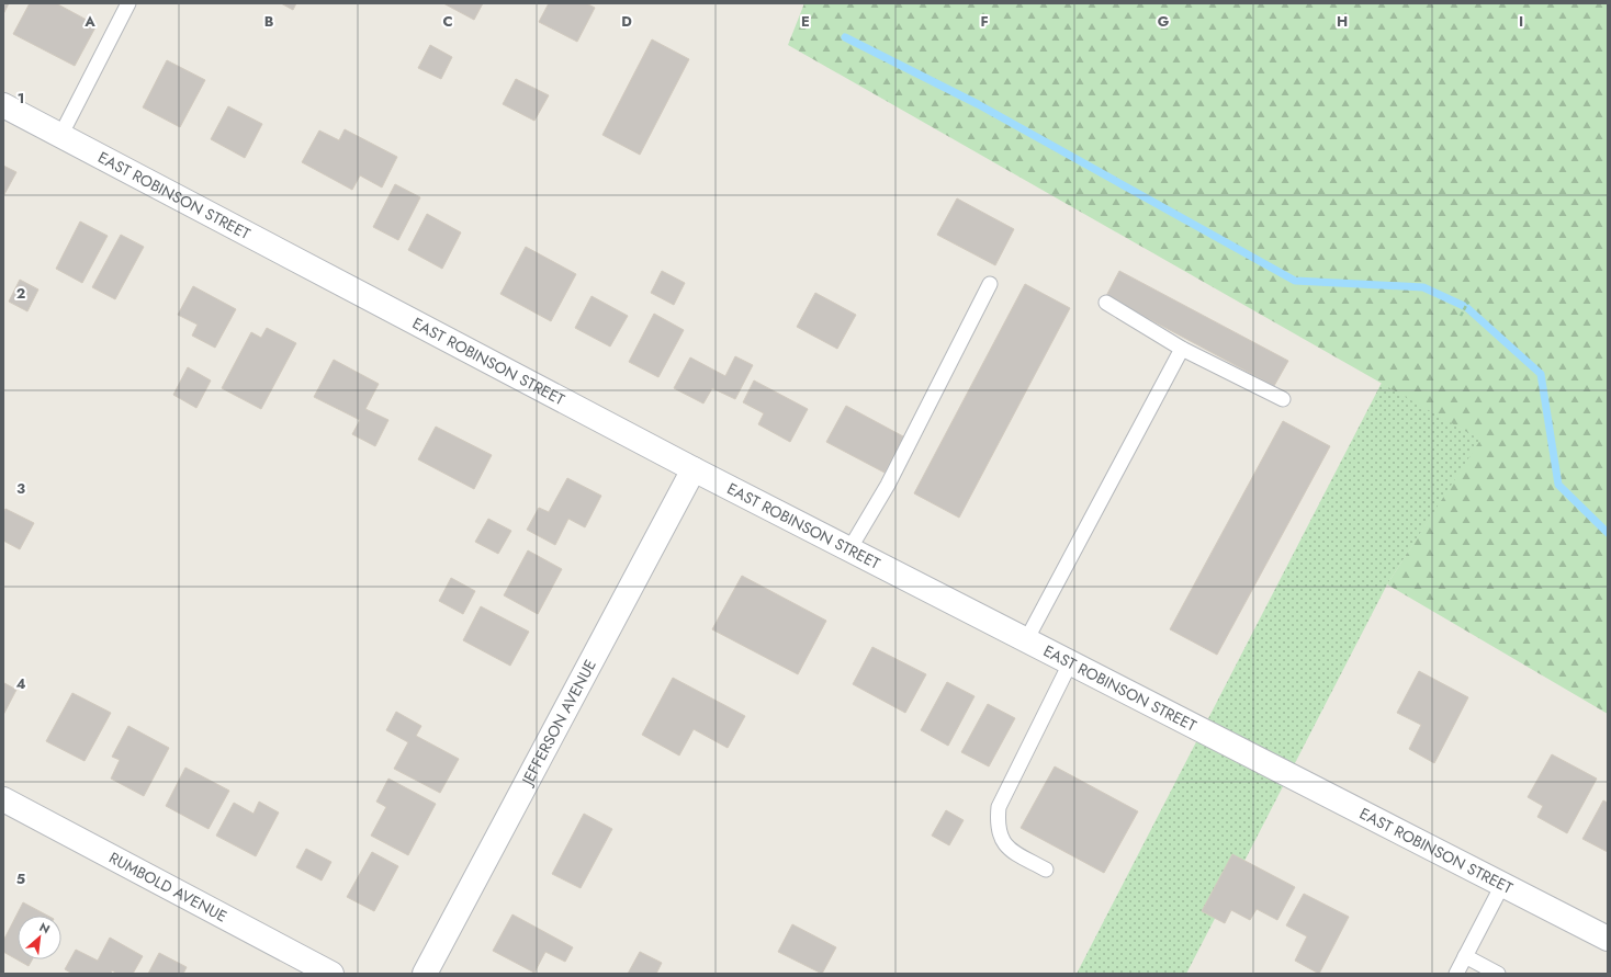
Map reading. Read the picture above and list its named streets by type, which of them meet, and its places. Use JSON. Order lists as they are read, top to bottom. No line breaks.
{"streets":{"street":["EAST ROBINSON STREET","JEFFERSON AVENUE","RUMBOLD AVENUE"]},"crossings":[["EAST ROBINSON STREET","JEFFERSON AVENUE"]],"north":"top right","grid":{"columns":["A","B","C","D","E","F","G","H","I"],"rows":["1","2","3","4","5"]}}
